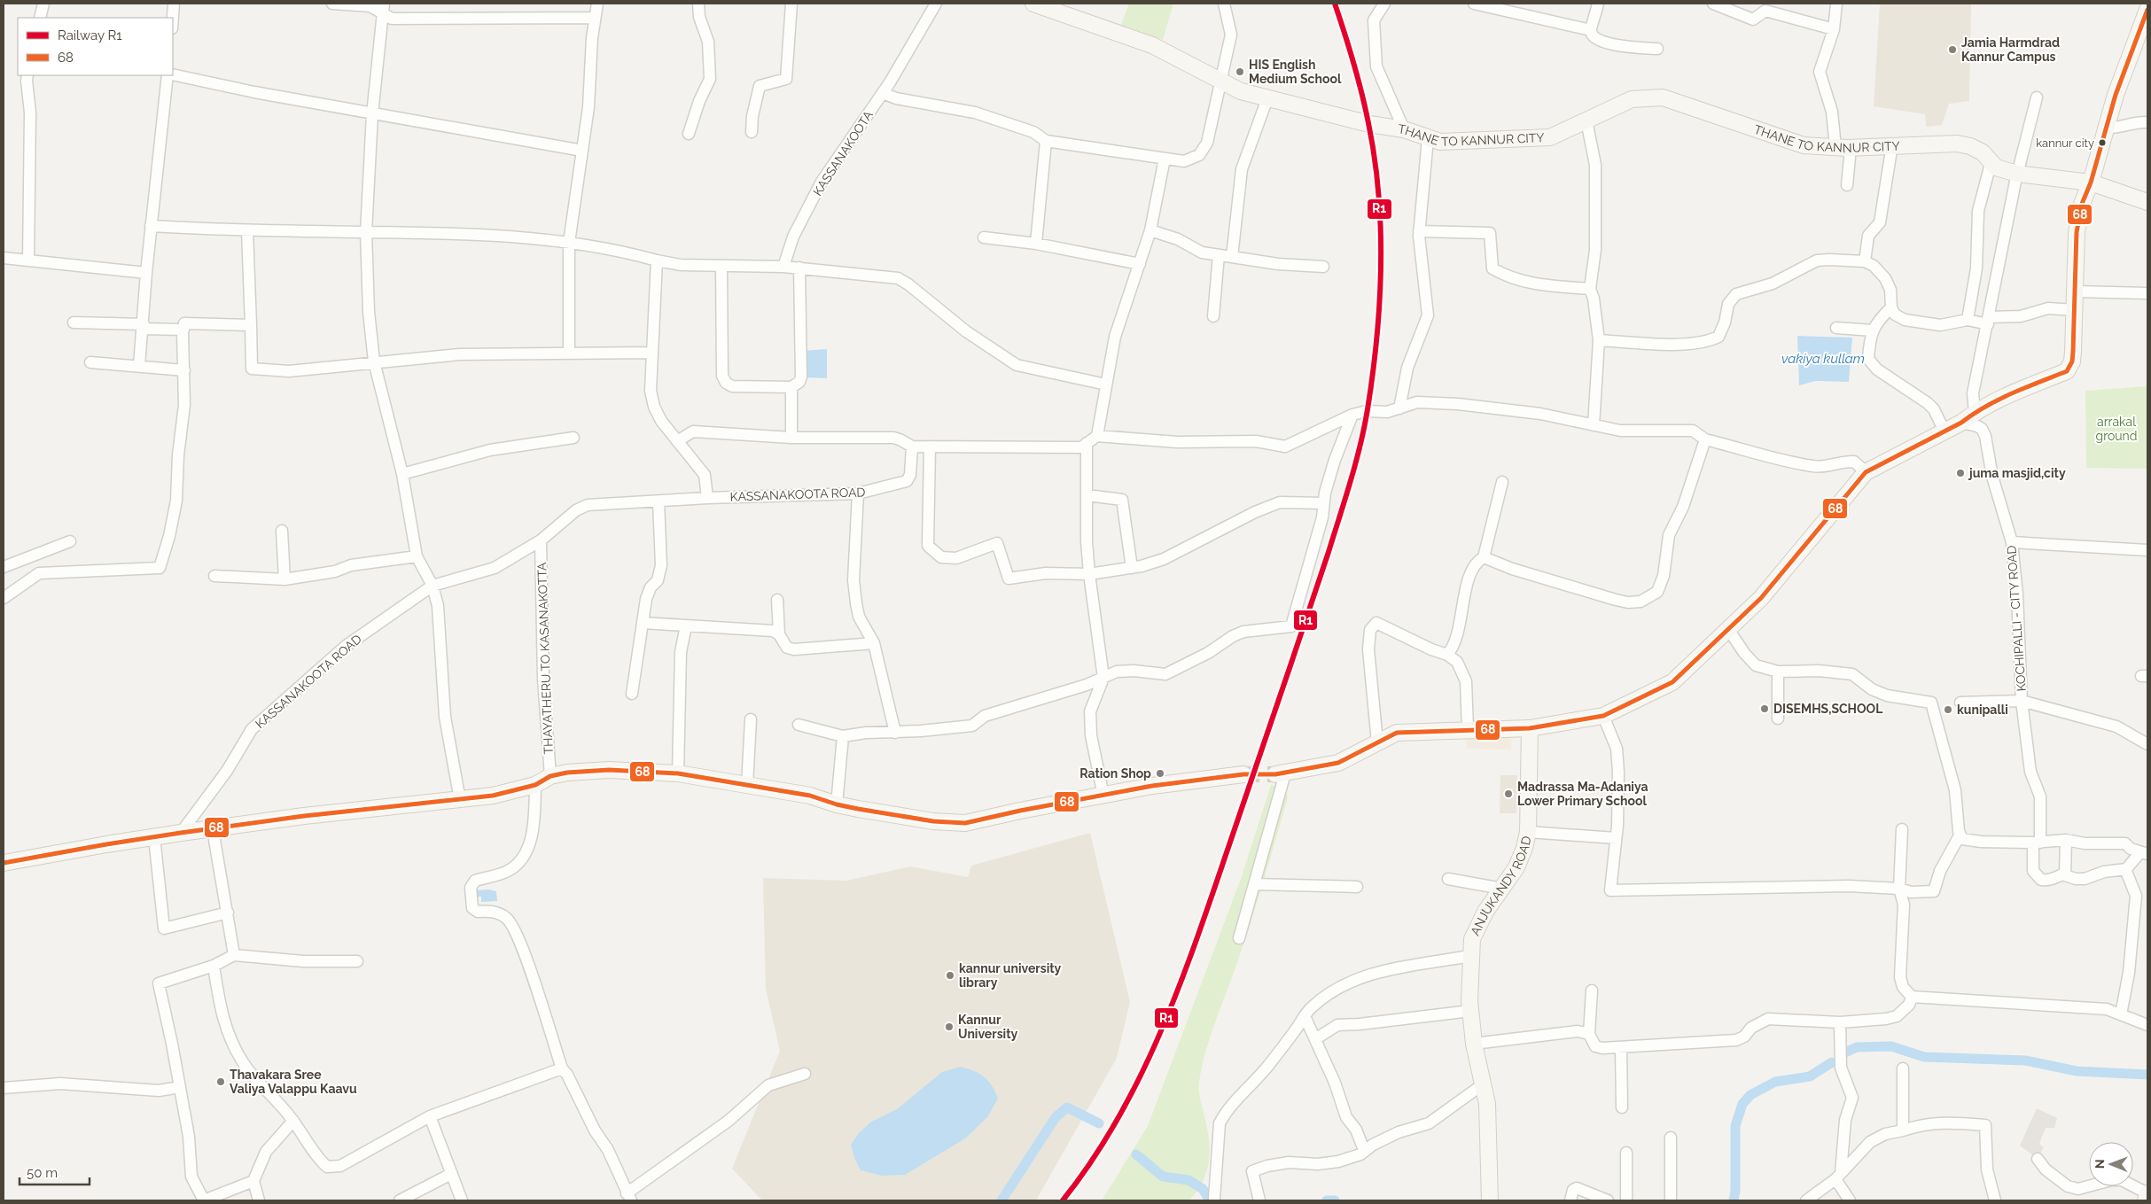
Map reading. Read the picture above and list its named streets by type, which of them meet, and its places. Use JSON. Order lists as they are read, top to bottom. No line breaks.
{"streets":{"street":["THANE TO KANNUR CITY","KASSANAKOOTA","KASSANAKOOTA ROAD","KOCHIPALLI - CITY ROAD","THAYATHERU TO KASANAKOTTA","ANJUKANDY ROAD"]},"crossings":[["KASSANAKOOTA ROAD","THAYATHERU TO KASANAKOTTA"]],"water":["vakiya kullam"],"parks":["arrakal ground"],"places":["Jamia Harmdrad Kannur Campus","HIS English Medium School","kannur city","juma masjid,city","DISEMHS,SCHOOL","kunipalli","Ration Shop","Madrassa Ma-Adaniya Lower Primary School","kannur university library","Kannur University","Thavakara Sree Valiya Valappu Kaavu"],"lines":["rail line R1","transit line 68"],"legend":["Railway R1","68"],"scale_bar":"50 m","north":"left"}
